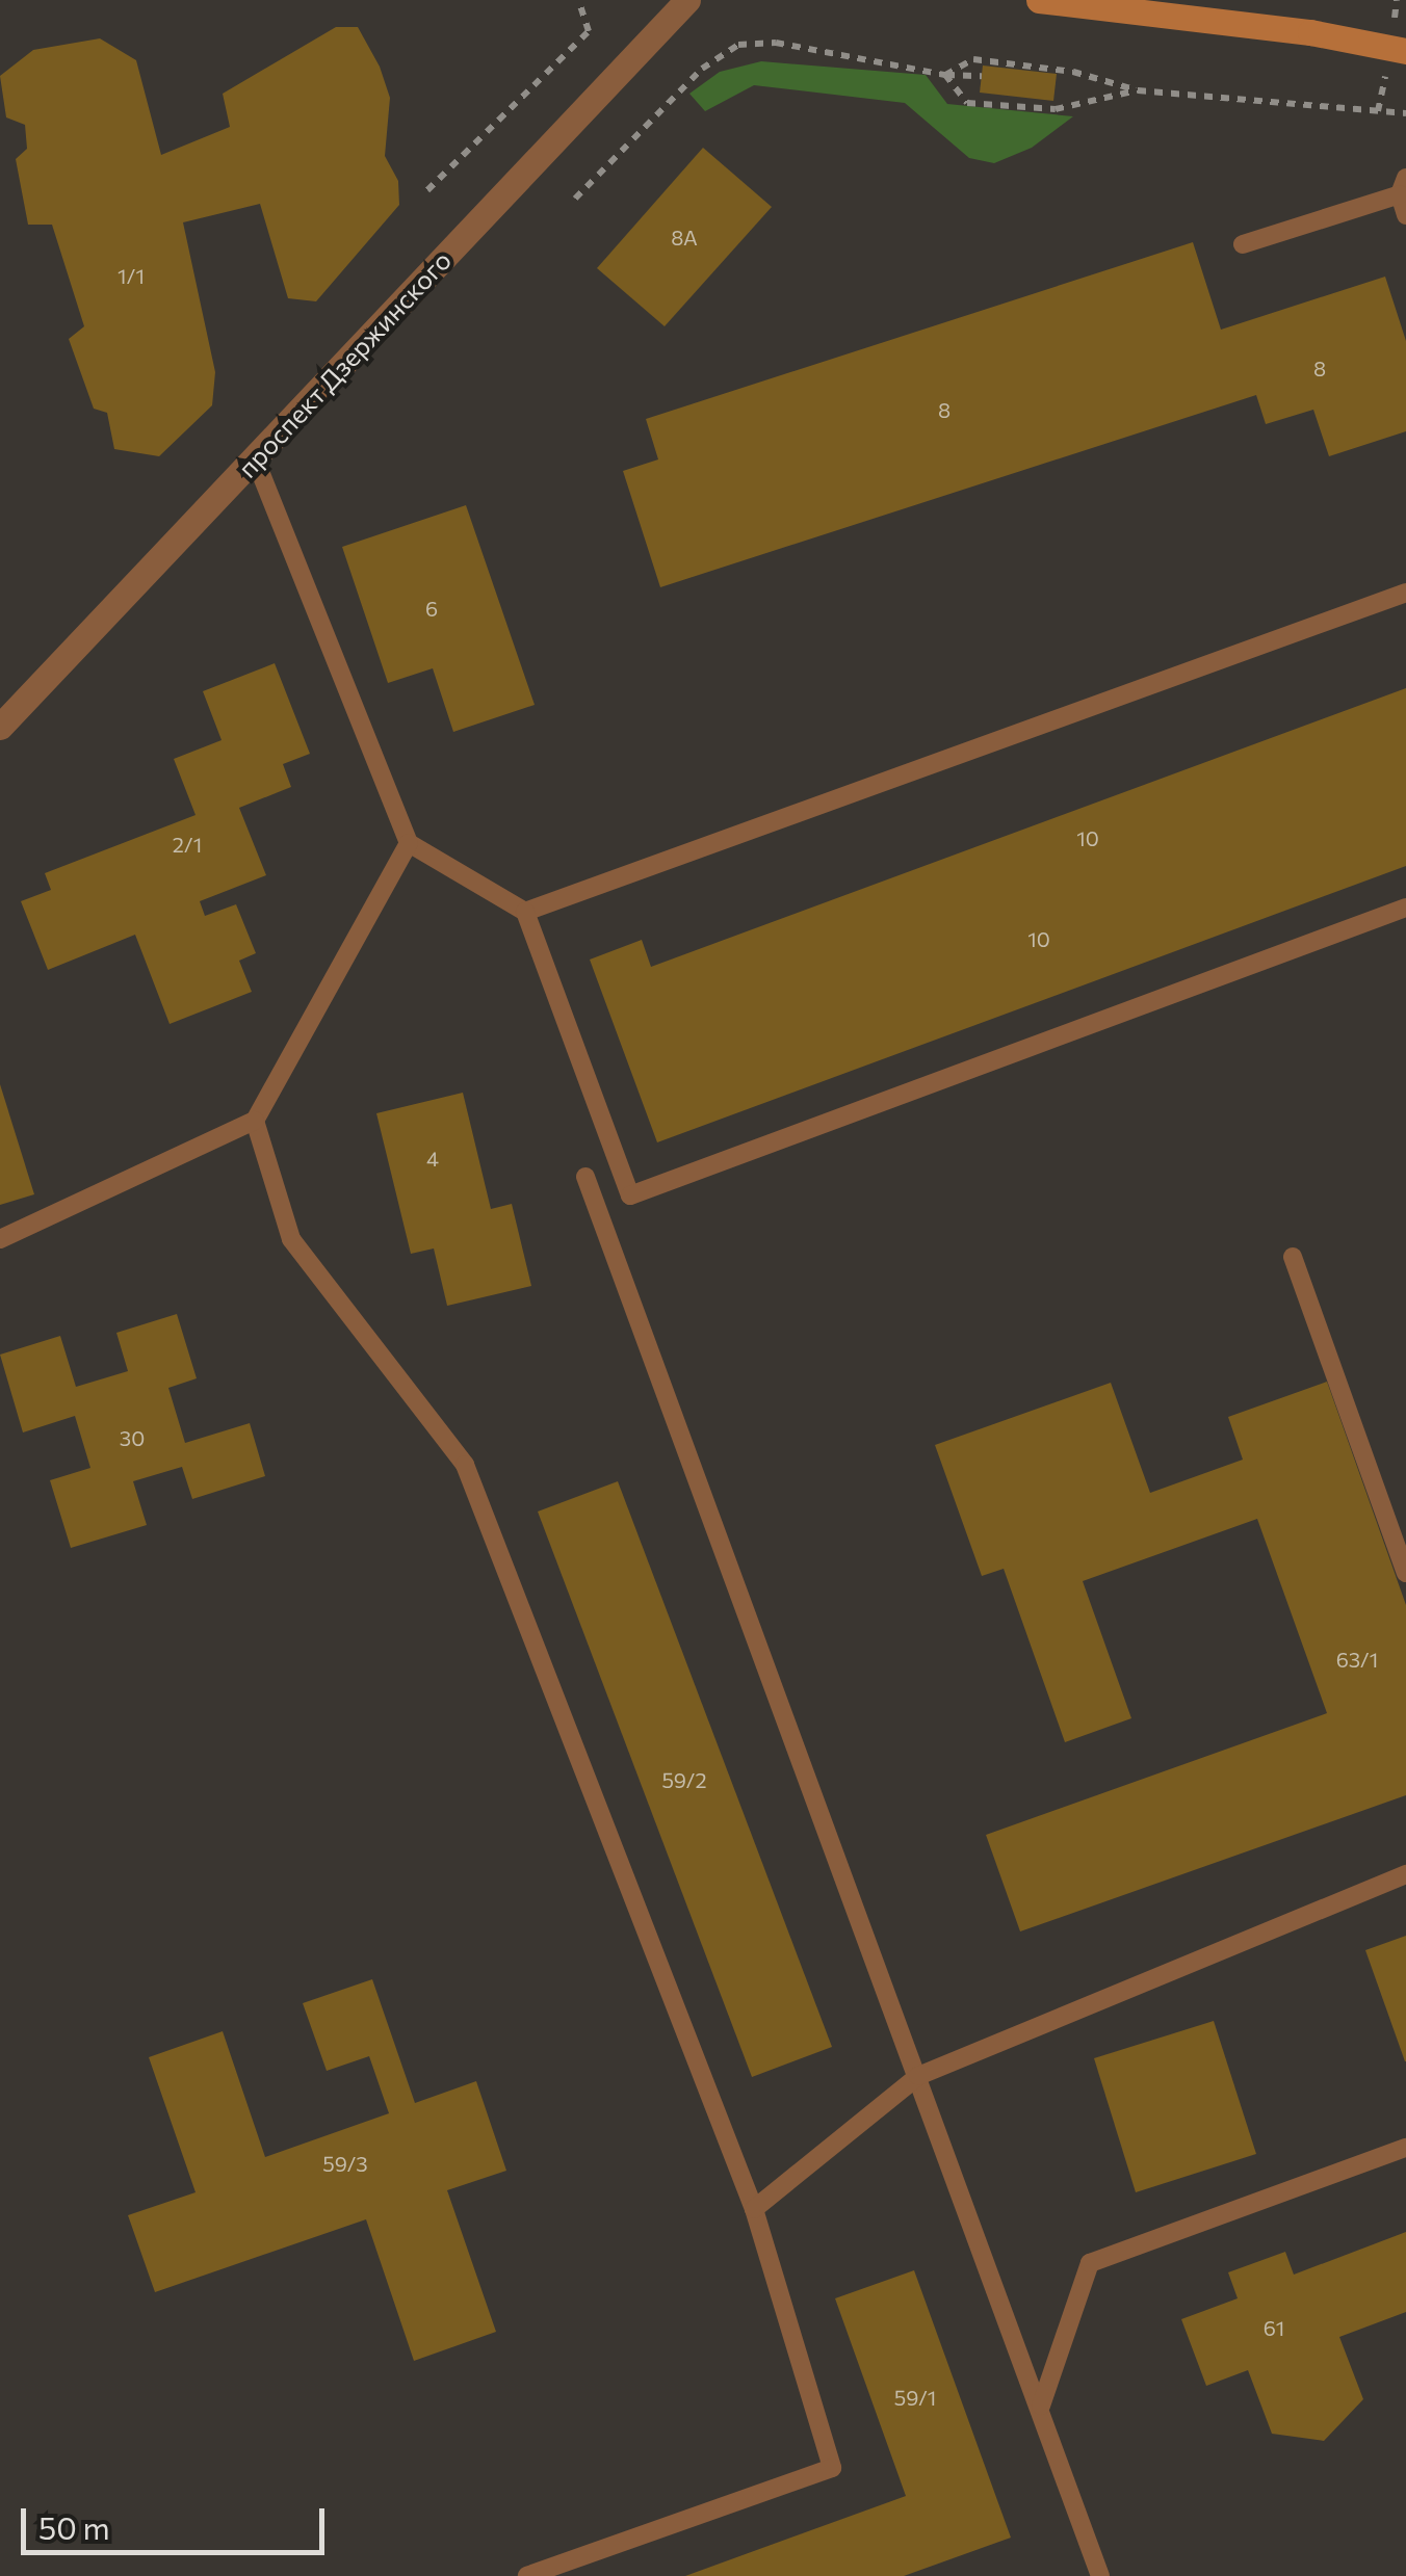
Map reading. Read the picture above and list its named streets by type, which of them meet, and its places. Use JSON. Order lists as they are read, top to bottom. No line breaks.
{"streets":{"street":["проспект Дзержинского"]},"house_numbers":["8А","1/1","8","8","6","10","2/1","10","4","30","63/1","59/2","59/3","61","59/1"],"scale_bar":"50 m"}
